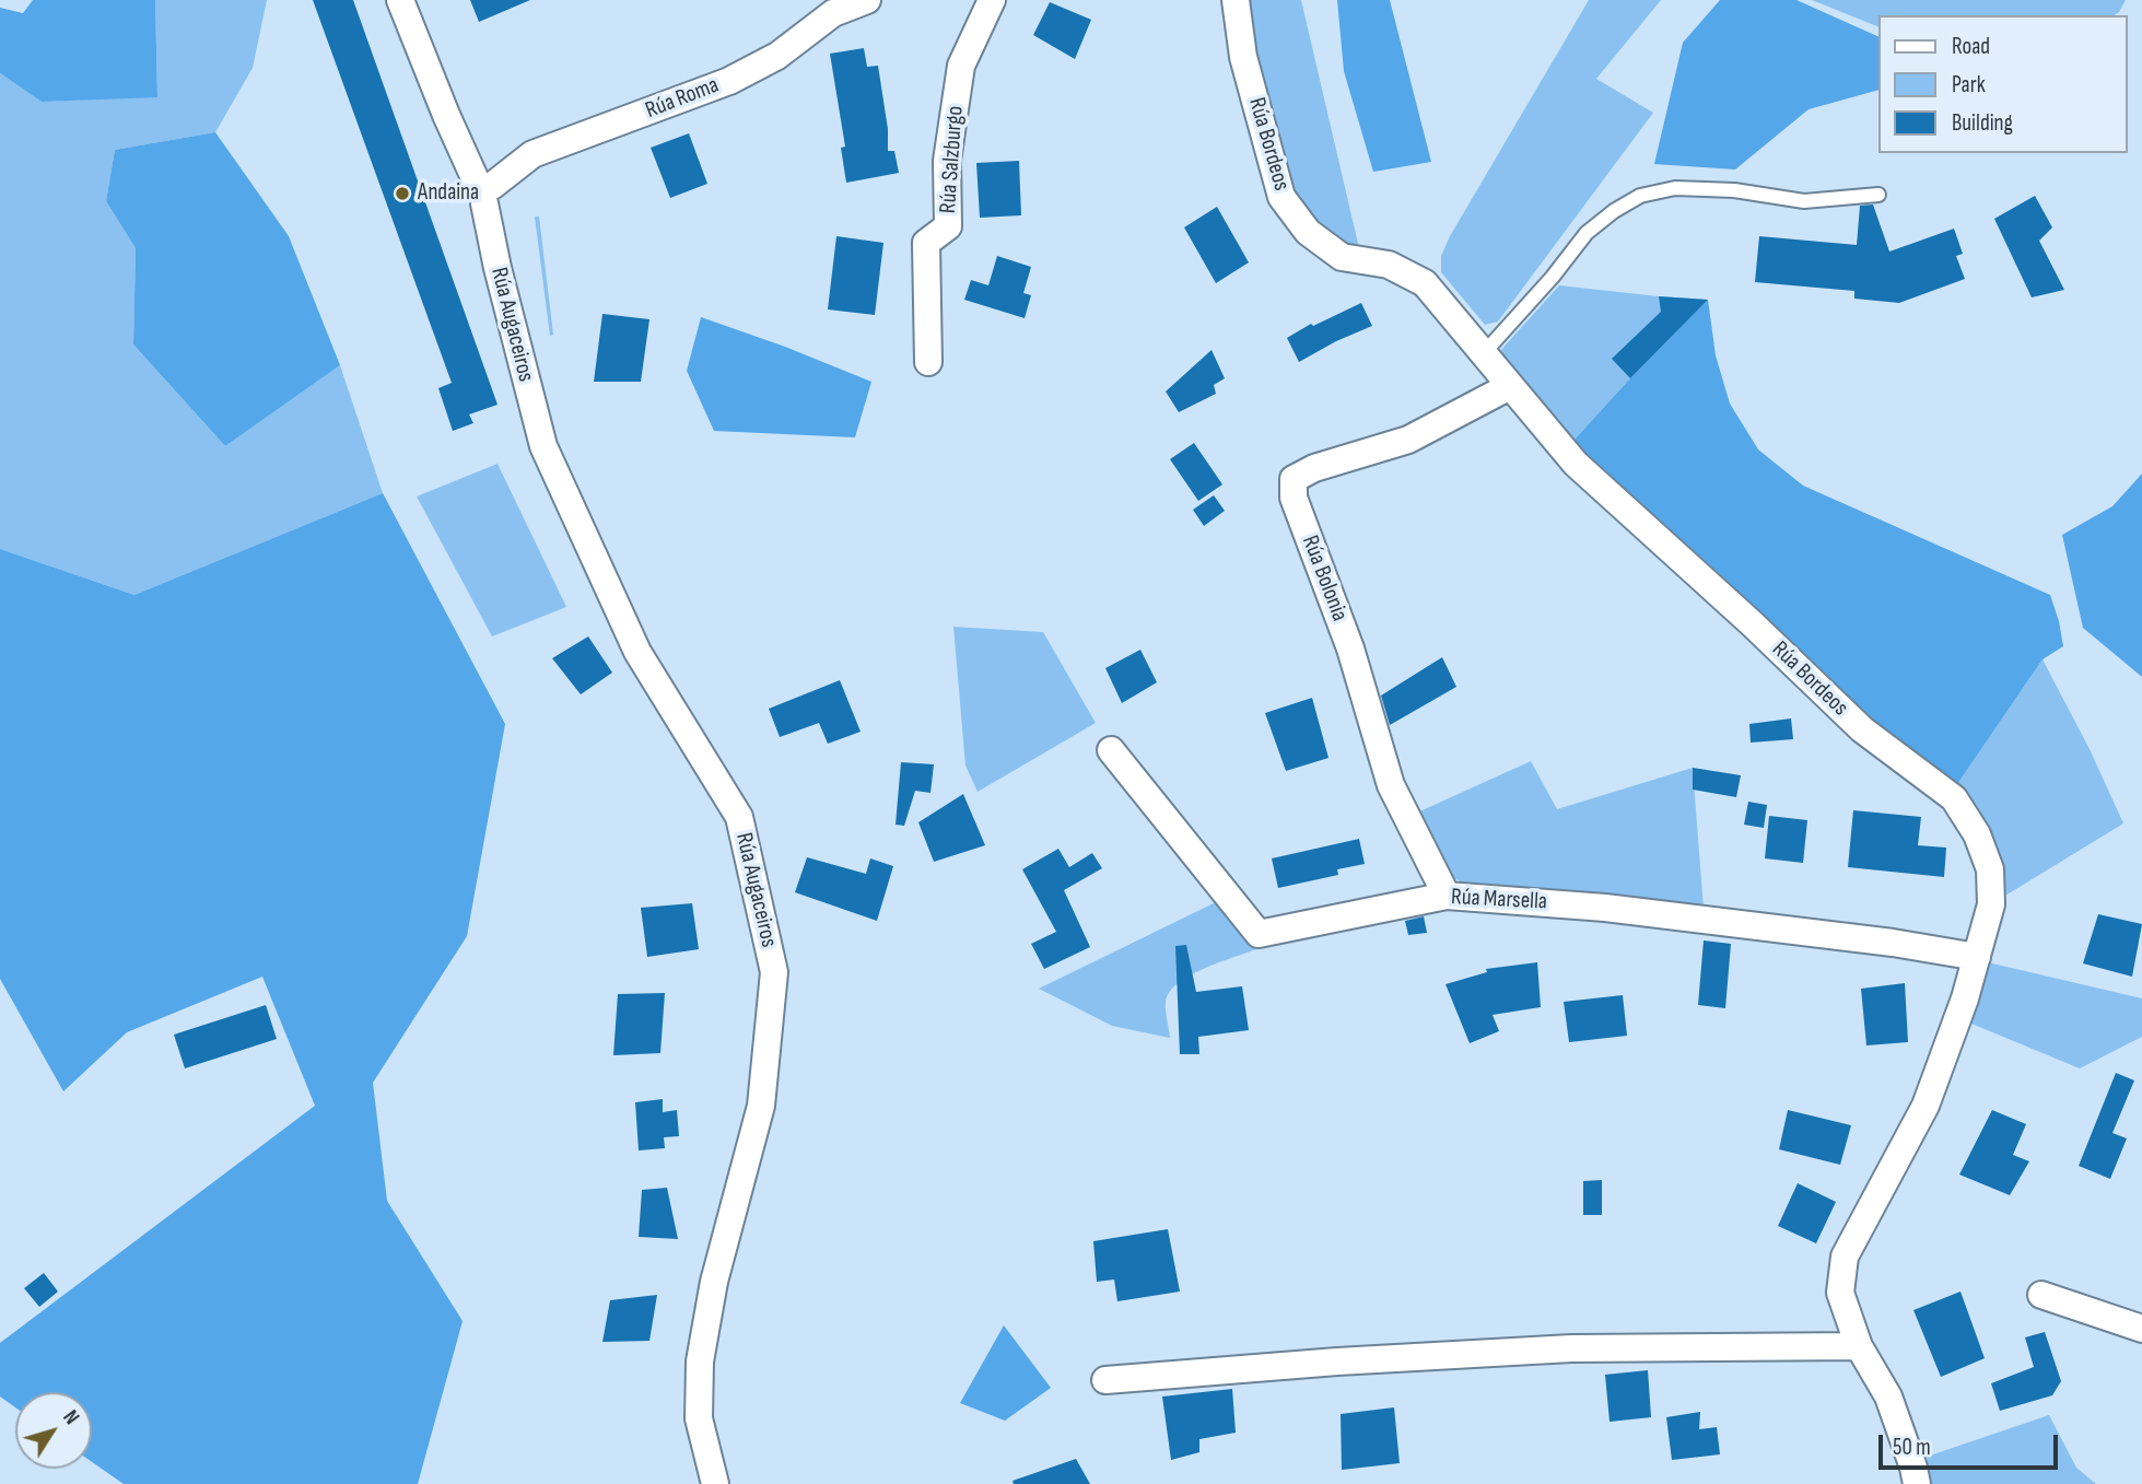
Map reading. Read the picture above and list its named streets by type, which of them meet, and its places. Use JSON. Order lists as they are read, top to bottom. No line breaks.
{"streets":{"street":["Rúa Roma","Rúa Bordeos","Rúa Salzburgo","Rúa Augaceiros","Rúa Bolonia","Rúa Marsella"]},"crossings":[["Rúa Roma","Rúa Augaceiros"],["Rúa Bordeos","Rúa Bolonia"],["Rúa Bordeos","Rúa Marsella"],["Rúa Bolonia","Rúa Marsella"]],"places":["Andaina"],"legend":["Road","Park","Building"],"scale_bar":"50 m","north":"top right"}
